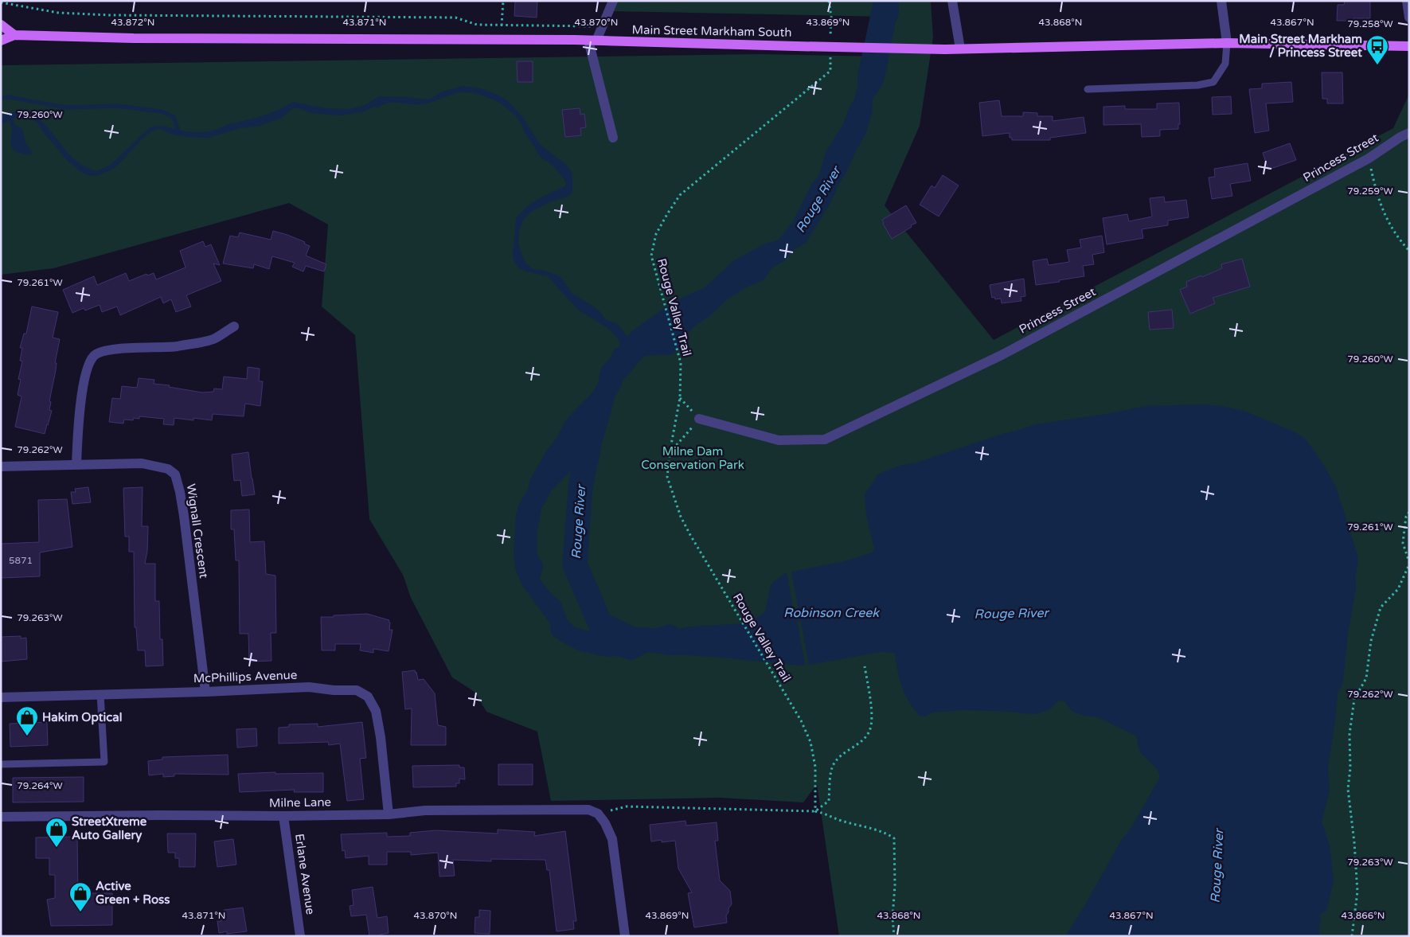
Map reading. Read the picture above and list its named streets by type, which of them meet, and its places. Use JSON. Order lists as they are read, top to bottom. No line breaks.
{"streets":{"main road":["Main Street Markham South"],"street":["Princess Street","Wignall Crescent","McPhillips Avenue","Milne Lane","Erlane Avenue"],"path":["Rouge Valley Trail"]},"crossings":[["Wignall Crescent","McPhillips Avenue"],["McPhillips Avenue","Milne Lane"],["Milne Lane","Erlane Avenue"]],"water":["Rouge River","Robinson Creek"],"parks":["Milne Dam Conservation Park"],"places":{"bus stop":["Main Street Markham / Princess Street"],"shop":["Hakim Optical","StreetXtreme Auto Gallery","Active Green + Ross"]},"house_numbers":["5871"],"coordinates":["43.872°N","43.871°N","43.870°N","43.869°N","43.868°N","43.867°N","79.258°W","79.260°W","79.259°W","79.261°W","79.262°W","79.263°W","79.264°W","43.866°N"]}
